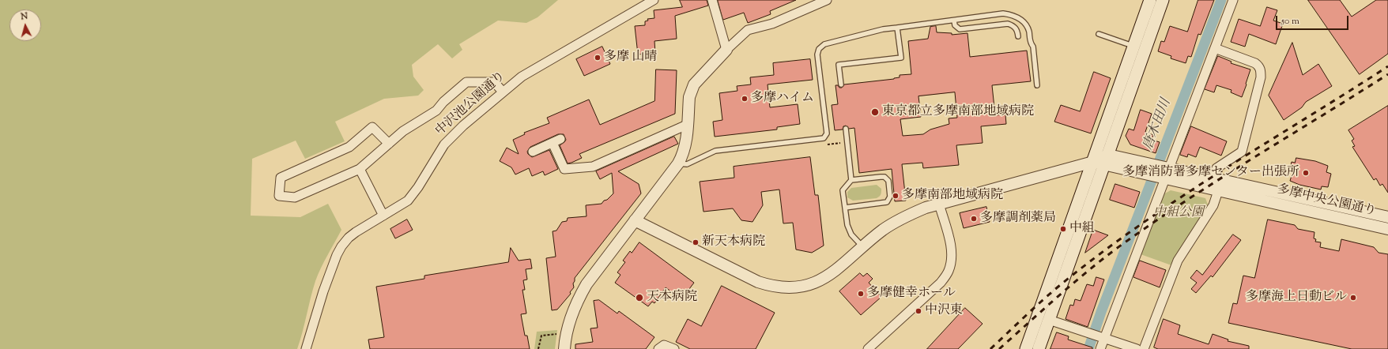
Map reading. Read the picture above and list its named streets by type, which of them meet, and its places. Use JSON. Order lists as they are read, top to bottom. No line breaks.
{"streets":{"street":["中沢池公園通り","多摩中央公園通り"]},"water":["唐木田川"],"parks":["中組公園"],"places":["多摩 山晴","多摩ハイム","東京都立多摩南部地域病院","多摩消防署多摩センター出張所","多摩南部地域病院","多摩調剤薬局","中組","新天本病院","多摩健幸ホール","天本病院","多摩海上日動ビル","中沢東"],"scale_bar":"50 m","north":"top"}
